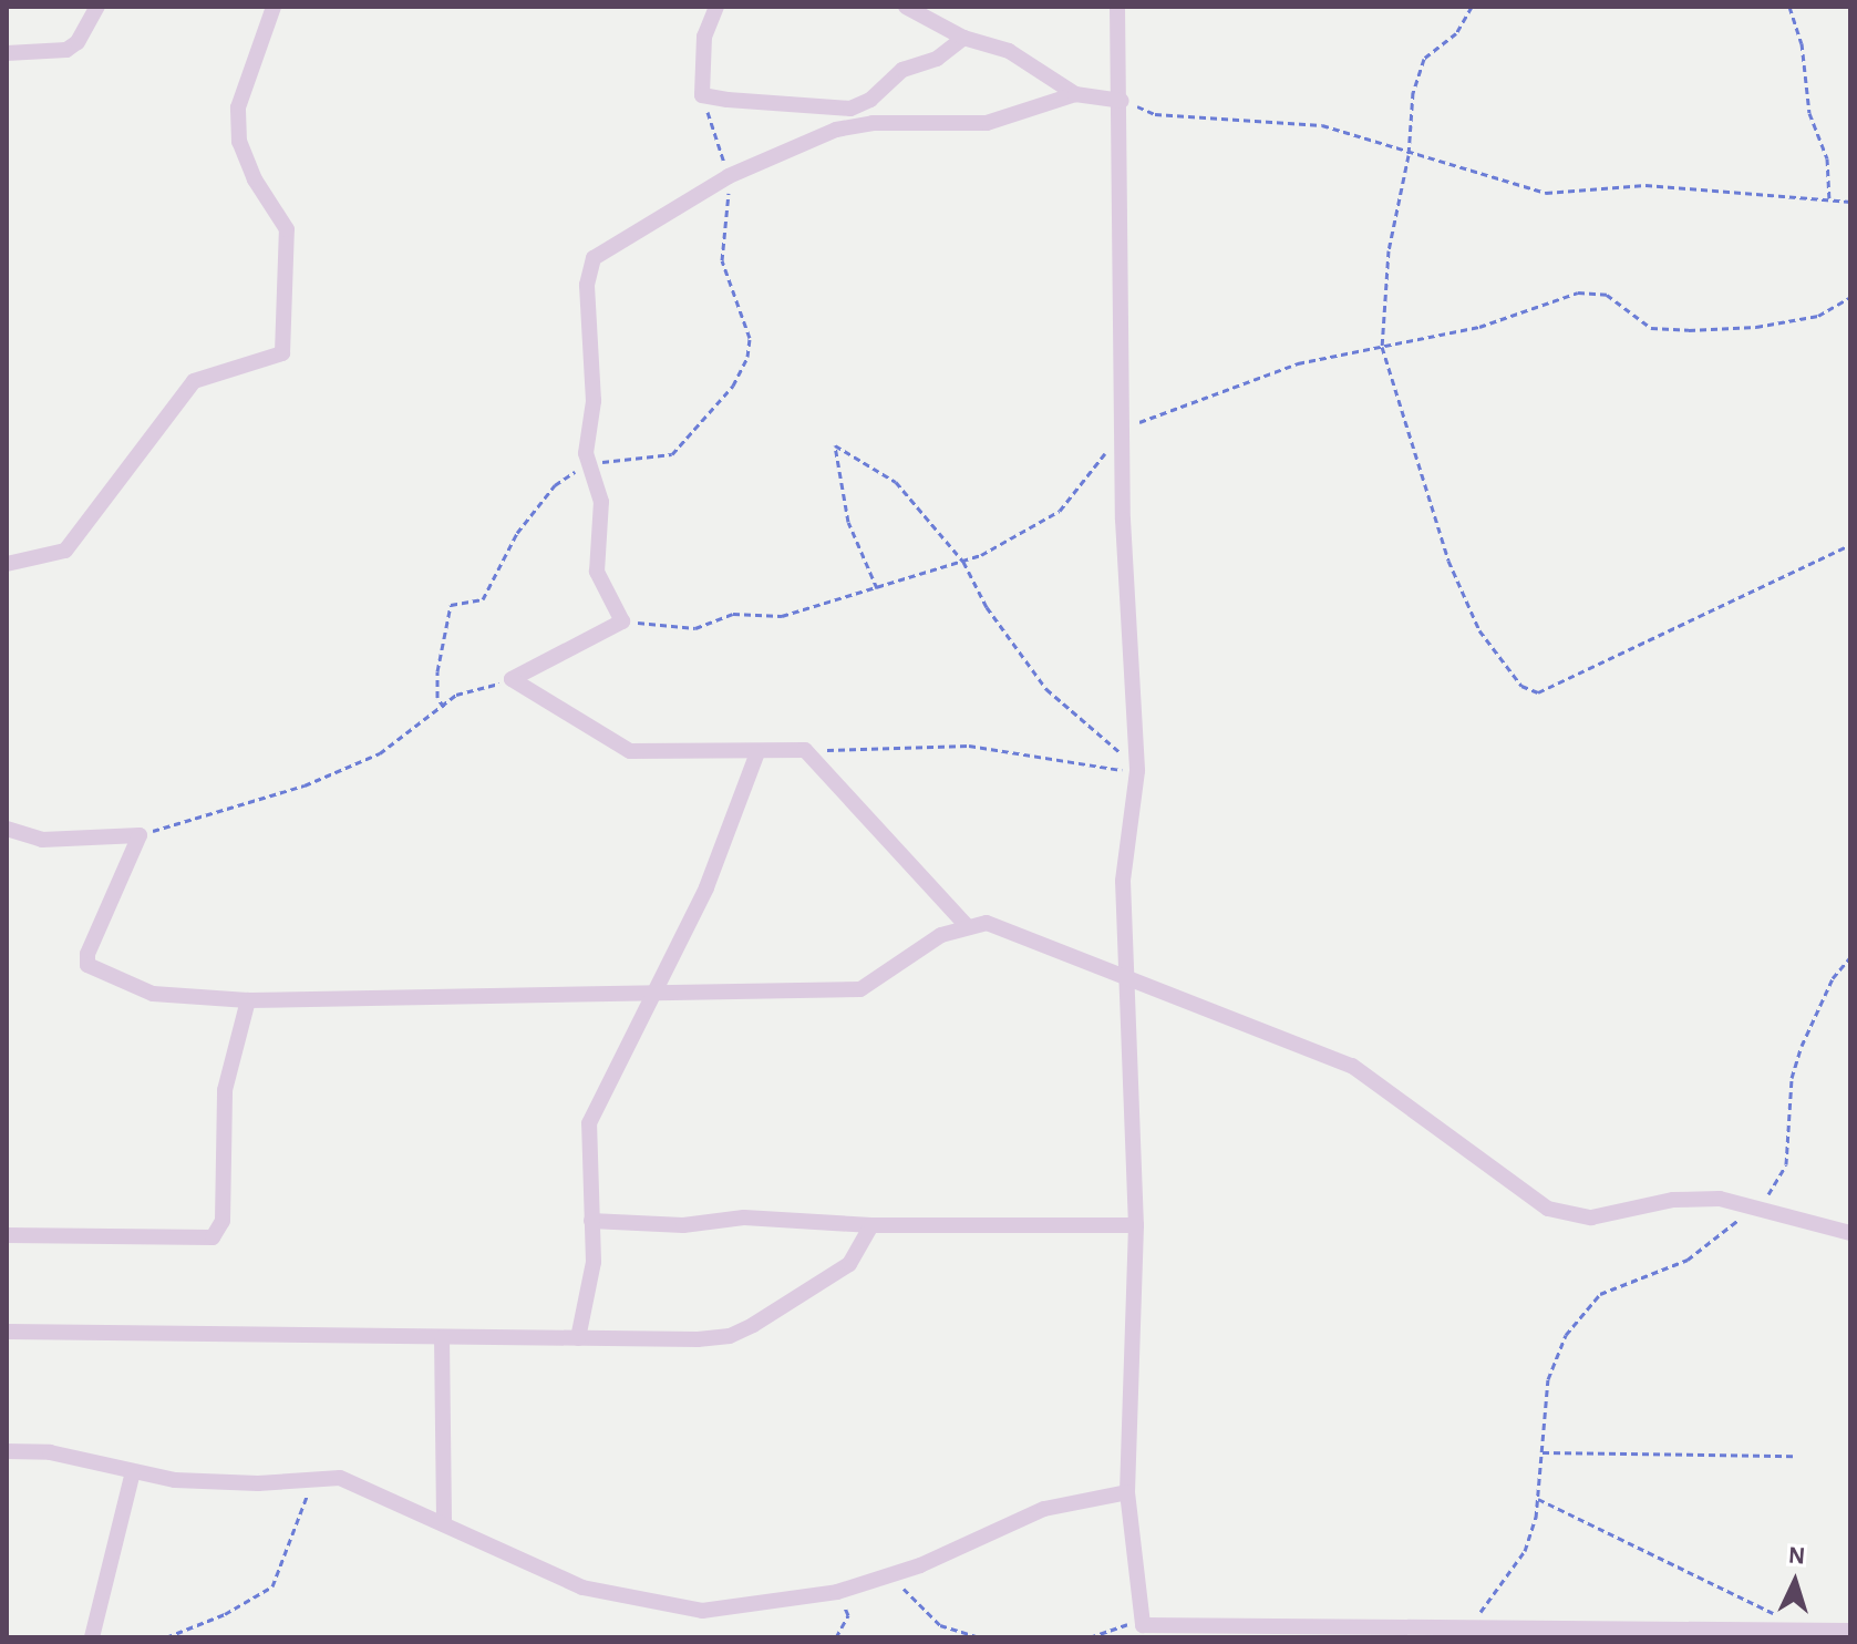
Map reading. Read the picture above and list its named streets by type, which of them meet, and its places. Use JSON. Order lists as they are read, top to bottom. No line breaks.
{"north":"top"}
